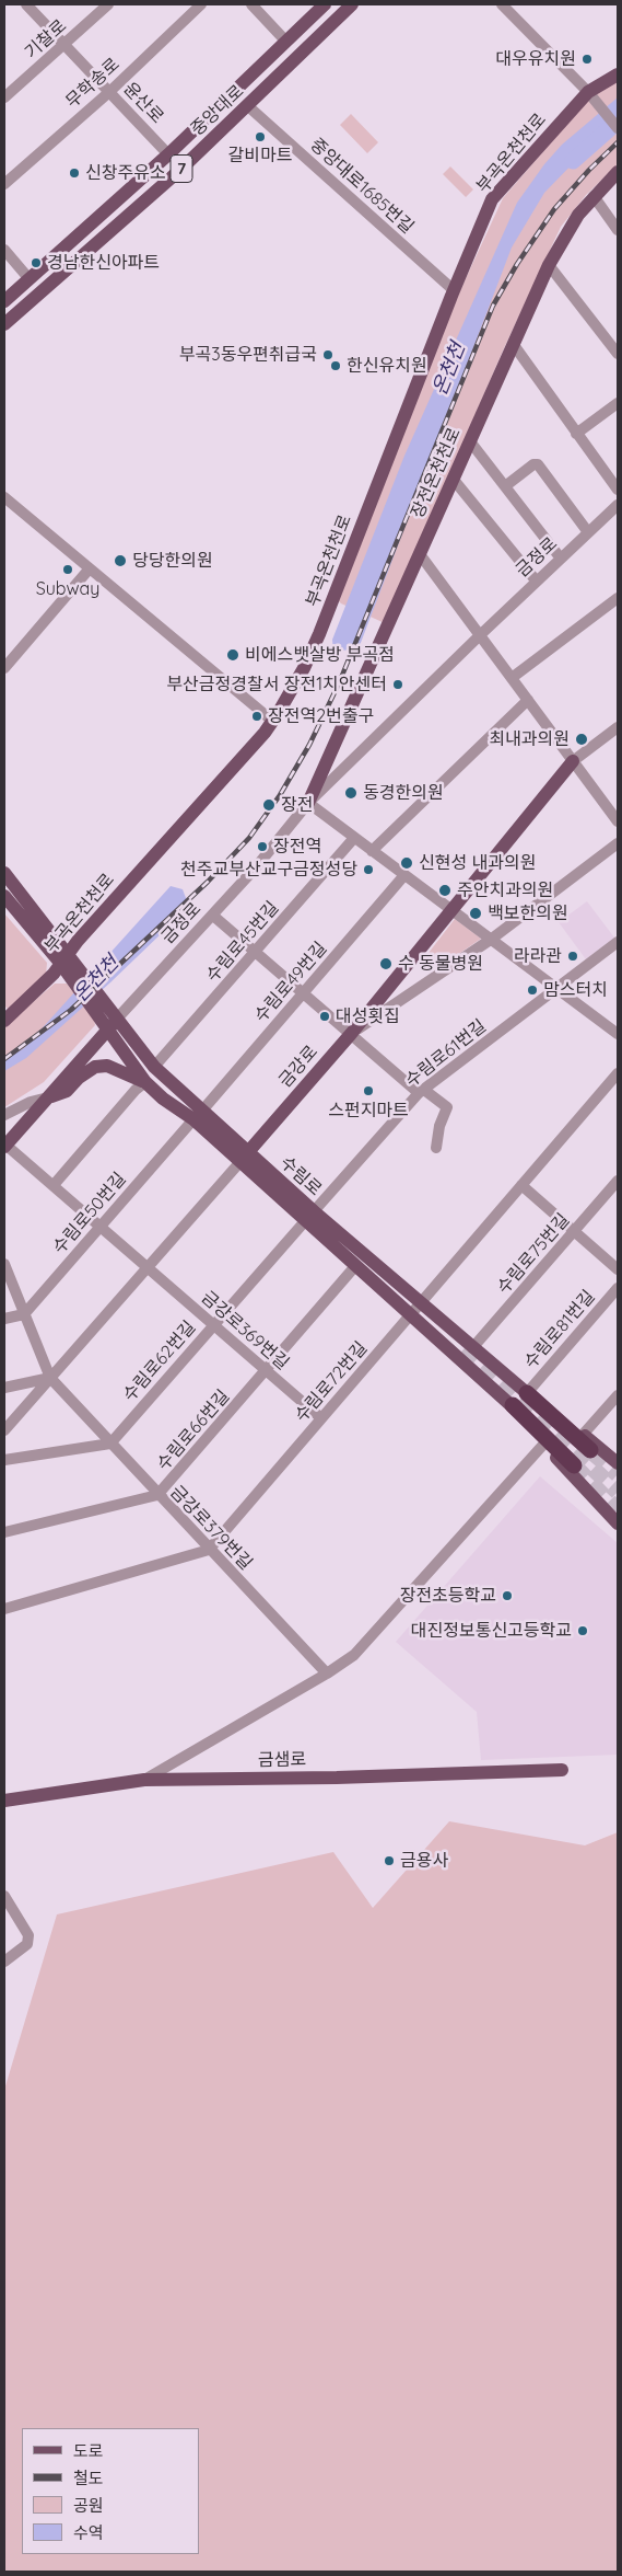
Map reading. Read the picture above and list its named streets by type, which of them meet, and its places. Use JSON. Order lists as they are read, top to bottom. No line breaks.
{"streets":{"main road":["중앙대로","부곡온천천로","7","장전온천천로","금정로","금강로","수림로","금샘로"],"street":["기찰로","무학송로","윤산로","중앙대로1685번길","수림로45번길","수림로49번길","수림로61번길","수림로50번길","수림로75번길","수림로81번길","금강로369번길","수림로62번길","수림로72번길","수림로66번길","금강로379번길"]},"crossings":[["기찰로","윤산로"],["무학송로","윤산로"],["윤산로","중앙대로"],["중앙대로","중앙대로1685번길"],["부곡온천천로","중앙대로1685번길"],["부곡온천천로","수림로"],["장전온천천로","금정로"],["금정로","금강로"],["금정로","수림로"],["금정로","수림로50번길"],["금정로","금강로369번길"],["수림로45번길","수림로"],["수림로49번길","수림로"],["수림로49번길","수림로50번길"],["수림로61번길","수림로"],["수림로61번길","수림로62번길"],["금강로","수림로"],["금강로","금강로369번길"],["금강로","금강로379번길"],["수림로","수림로50번길"],["수림로","수림로75번길"],["수림로","수림로81번길"],["수림로","수림로62번길"],["수림로","수림로72번길"],["수림로","수림로66번길"],["금강로369번길","수림로62번길"],["금강로369번길","수림로72번길"],["금강로369번길","수림로66번길"],["수림로62번길","금강로379번길"],["수림로72번길","금강로379번길"],["수림로66번길","금강로379번길"]],"water":["온천천"],"places":["대우유치원","갈비마트","신창주유소","경남한신아파트","부곡3동우편취급국","한신유치원","당당한의원","Subway","비에스뱃살방 부곡점","부산금정경찰서 장전1치안센터","장전역2번출구","최내과의원","동경한의원","장전","장전역","신현성 내과의원","천주교부산교구금정성당","주안치과의원","백보한의원","라라관","수 동물병원","맘스터치","대성횟집","스펀지마트","장전초등학교","대진정보통신고등학교","금용사"],"legend":["도로","철도","공원","수역"]}
